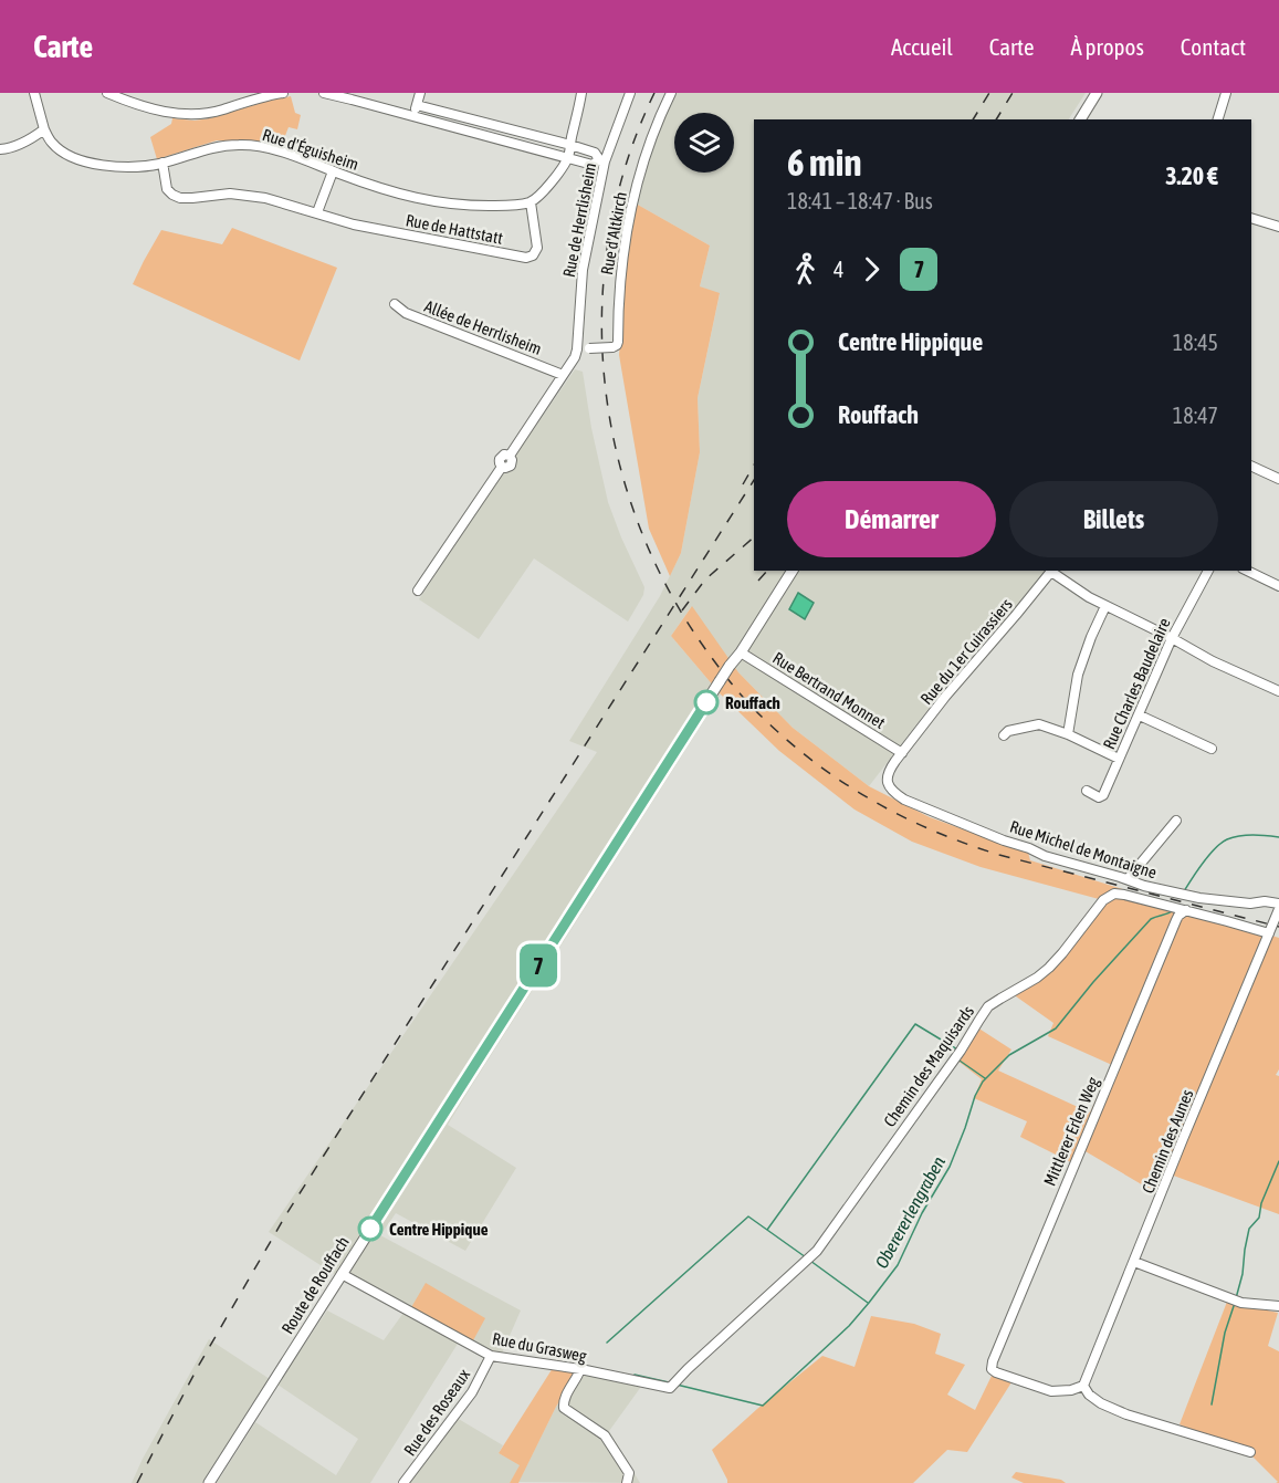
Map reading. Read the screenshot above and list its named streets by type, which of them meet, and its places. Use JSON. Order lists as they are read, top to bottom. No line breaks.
{"streets":{"main road":["Route de Rouffach"],"street":["Rue d'Éguisheim","Rue de Herrlisheim","Rue de Hattstatt","Rue d'Altkirch","Allée de Herrlisheim","Rue du 1er Cuirassiers","Rue Charles Baudelaire","Rue Bertrand Monnet","Rue Michel de Montaigne","Chemin des Maquisards","Mittlerer Erlen Weg","Chemin des Aunes","Rue du Grasweg","Rue des Roseaux"]},"crossings":[["Rue d'Éguisheim","Rue de Hattstatt"],["Rue de Herrlisheim","Rue d'Altkirch"],["Rue de Herrlisheim","Allée de Herrlisheim"],["Rue du 1er Cuirassiers","Rue Bertrand Monnet"],["Rue du 1er Cuirassiers","Rue Michel de Montaigne"],["Rue Bertrand Monnet","Rue Michel de Montaigne"],["Rue Bertrand Monnet","Route de Rouffach"],["Chemin des Maquisards","Mittlerer Erlen Weg"],["Chemin des Maquisards","Chemin des Aunes"],["Chemin des Maquisards","Rue du Grasweg"],["Mittlerer Erlen Weg","Chemin des Aunes"],["Route de Rouffach","Rue du Grasweg"],["Rue du Grasweg","Rue des Roseaux"]],"water":["Oberererlengraben"],"places":["Rouffach","Centre Hippique"],"lines":["bus line 7"],"page":{"header":"Carte","nav":["Accueil","Carte","À propos","Contact"],"on_map":"7","heading":["6 min","18:41 – 18:47 · Bus","3.20 €"],"legs":["4","7"],"list":[{"name":"Centre Hippique","value":"18:45"},{"name":"Rouffach","value":"18:47"}],"buttons":["Démarrer","Billets"]}}
